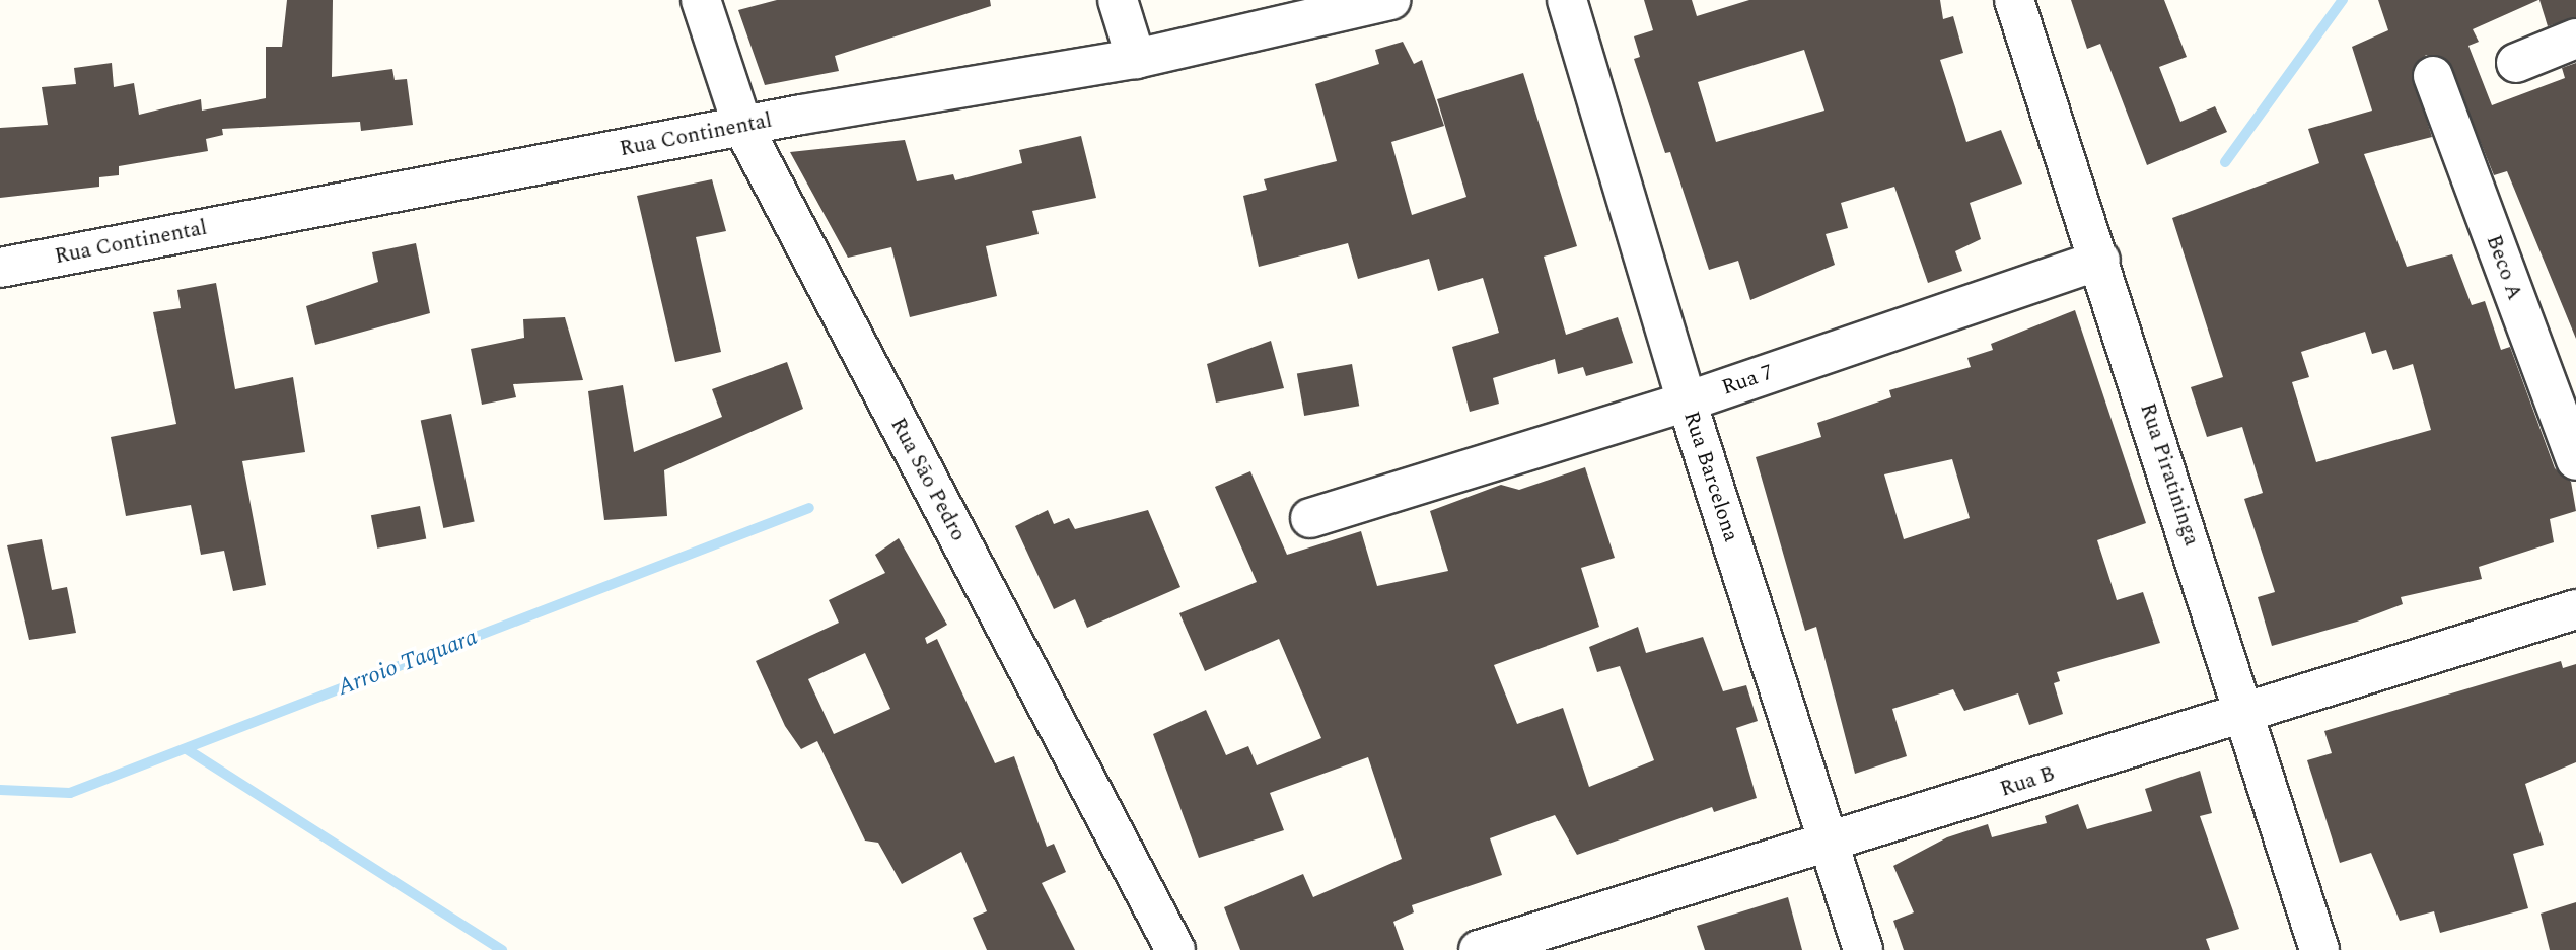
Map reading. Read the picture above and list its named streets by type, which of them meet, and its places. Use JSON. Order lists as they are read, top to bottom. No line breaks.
{"streets":{"street":["Rua Continental","Beco A","Rua 7","Rua Piratininga","Rua Barcelona","Rua São Pedro","Rua B"]},"crossings":[["Rua Continental","Rua São Pedro"],["Rua 7","Rua Piratininga"],["Rua 7","Rua Barcelona"],["Rua Piratininga","Rua B"],["Rua Barcelona","Rua B"]],"water":["Arroio Taquara"]}
